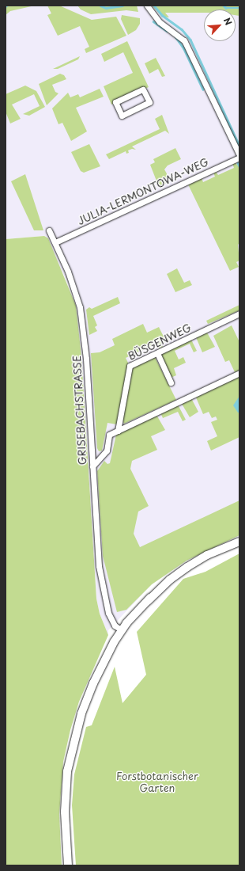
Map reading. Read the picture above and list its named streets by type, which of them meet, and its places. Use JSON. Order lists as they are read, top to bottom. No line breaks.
{"streets":{"street":["JULIA-LERMONTOWA-WEG","BÜSGENWEG","GRISEBACHSTRASSE"]},"crossings":[["JULIA-LERMONTOWA-WEG","GRISEBACHSTRASSE"]],"parks":["Forstbotanischer Garten"],"north":"top right"}
